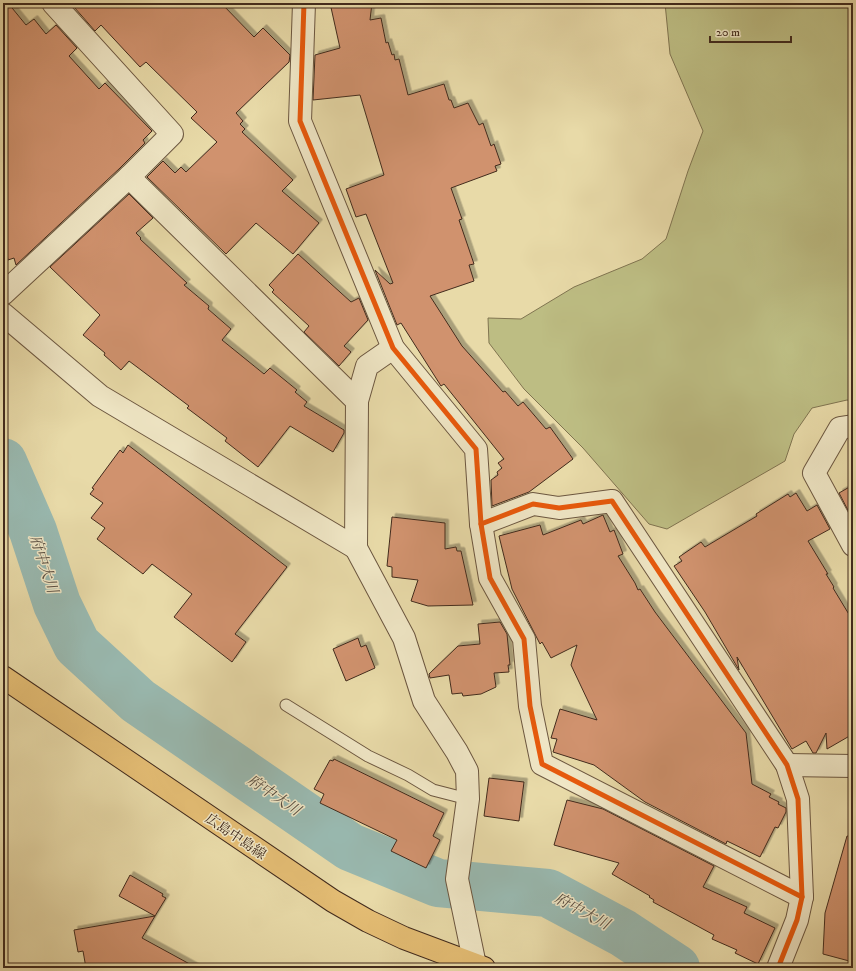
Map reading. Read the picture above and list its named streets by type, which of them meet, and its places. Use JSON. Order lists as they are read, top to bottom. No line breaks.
{"streets":{"main road":["広島中島線"]},"water":["府中大川"],"scale_bar":"20 m"}
